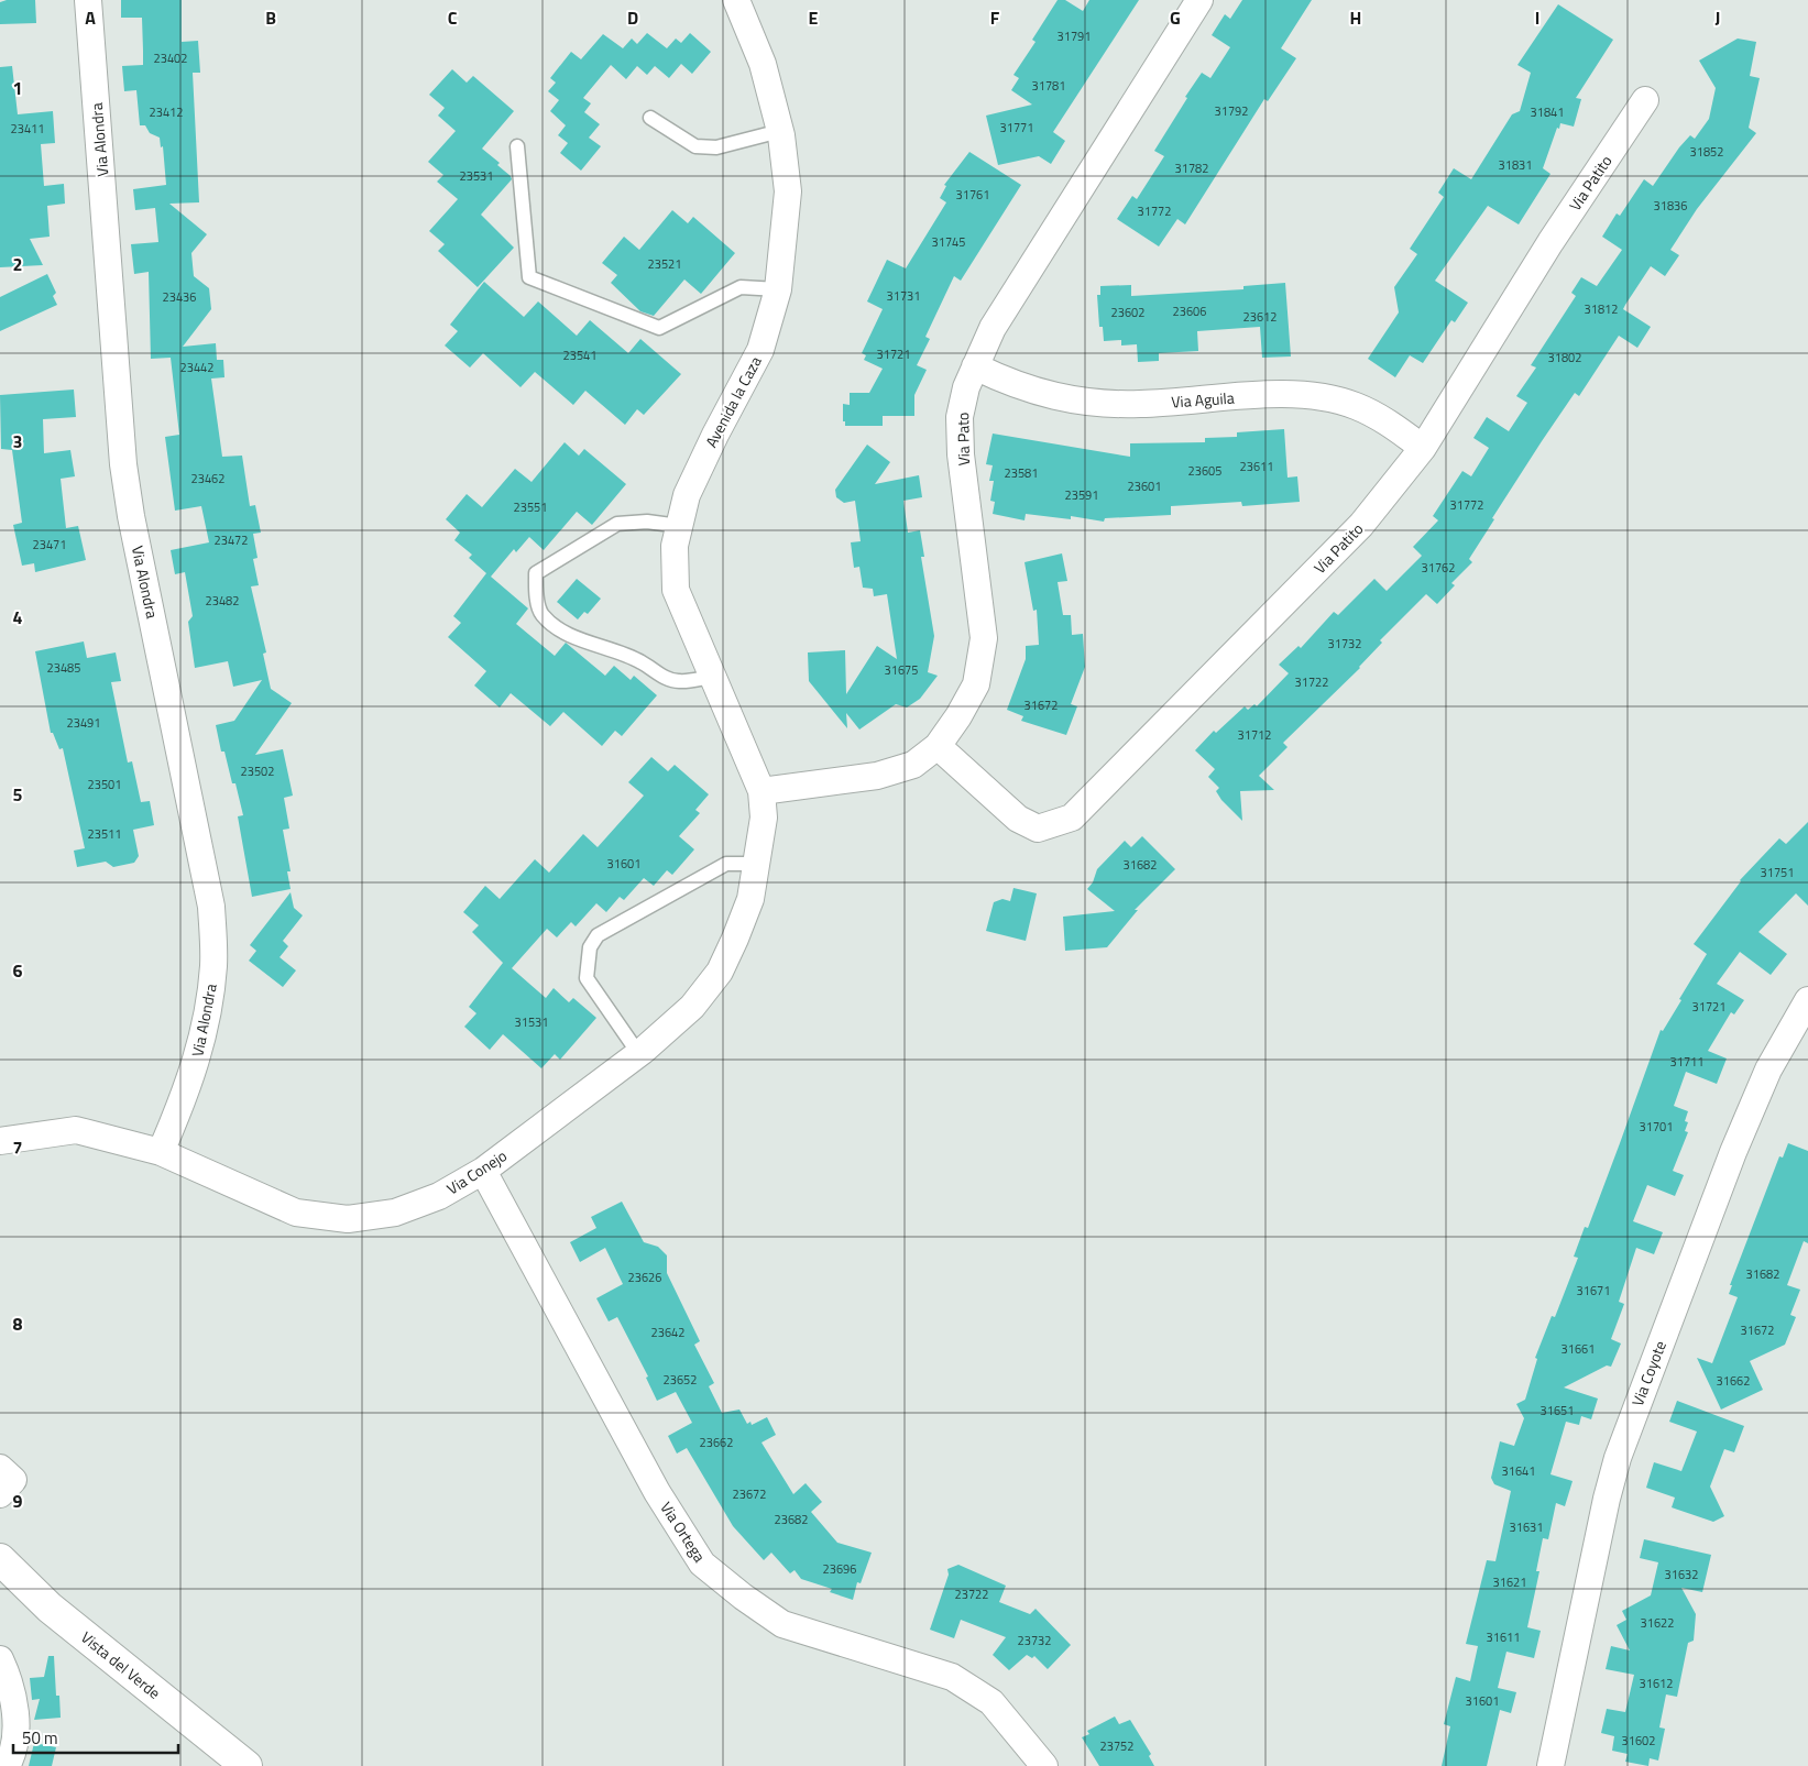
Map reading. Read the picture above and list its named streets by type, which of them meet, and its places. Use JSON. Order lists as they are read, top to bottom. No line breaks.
{"streets":{"street":["Via Alondra","Via Patito","Via Aguila","Avenida la Caza","Via Pato","Via Conejo","Via Coyote","Via Ortega","Vista del Verde"]},"crossings":[["Via Alondra","Via Conejo"],["Via Patito","Via Aguila"],["Via Patito","Via Pato"],["Via Aguila","Via Pato"],["Avenida la Caza","Via Pato"],["Avenida la Caza","Via Conejo"],["Via Pato","Via Conejo"],["Via Conejo","Via Ortega"]],"house_numbers":["31791","23402","31781","31792","23412","31841","31771","23411","31852","31831","31782","23531","31761","31836","31772","31745","23521","31731","23436","31812","23606","23602","23612","31721","23541","31802","23442","23611","23605","23581","23462","23601","23591","31772","23551","23472","23471","31762","23482","31732","23485","31675","31722","31672","23491","31712","23502","23501","23511","31601","31682","31751","31721","31531","31711","31701","31682","23626","31671","31672","23642","31661","23652","31662","31651","23662","31641","23672","23682","31631","23696","31632","31621","23722","31622","31611","23732","31612","31601","31602","23752"],"scale_bar":"50 m","grid":{"columns":["A","B","C","D","E","F","G","H","I","J"],"rows":["1","2","3","4","5","6","7","8","9"]}}
